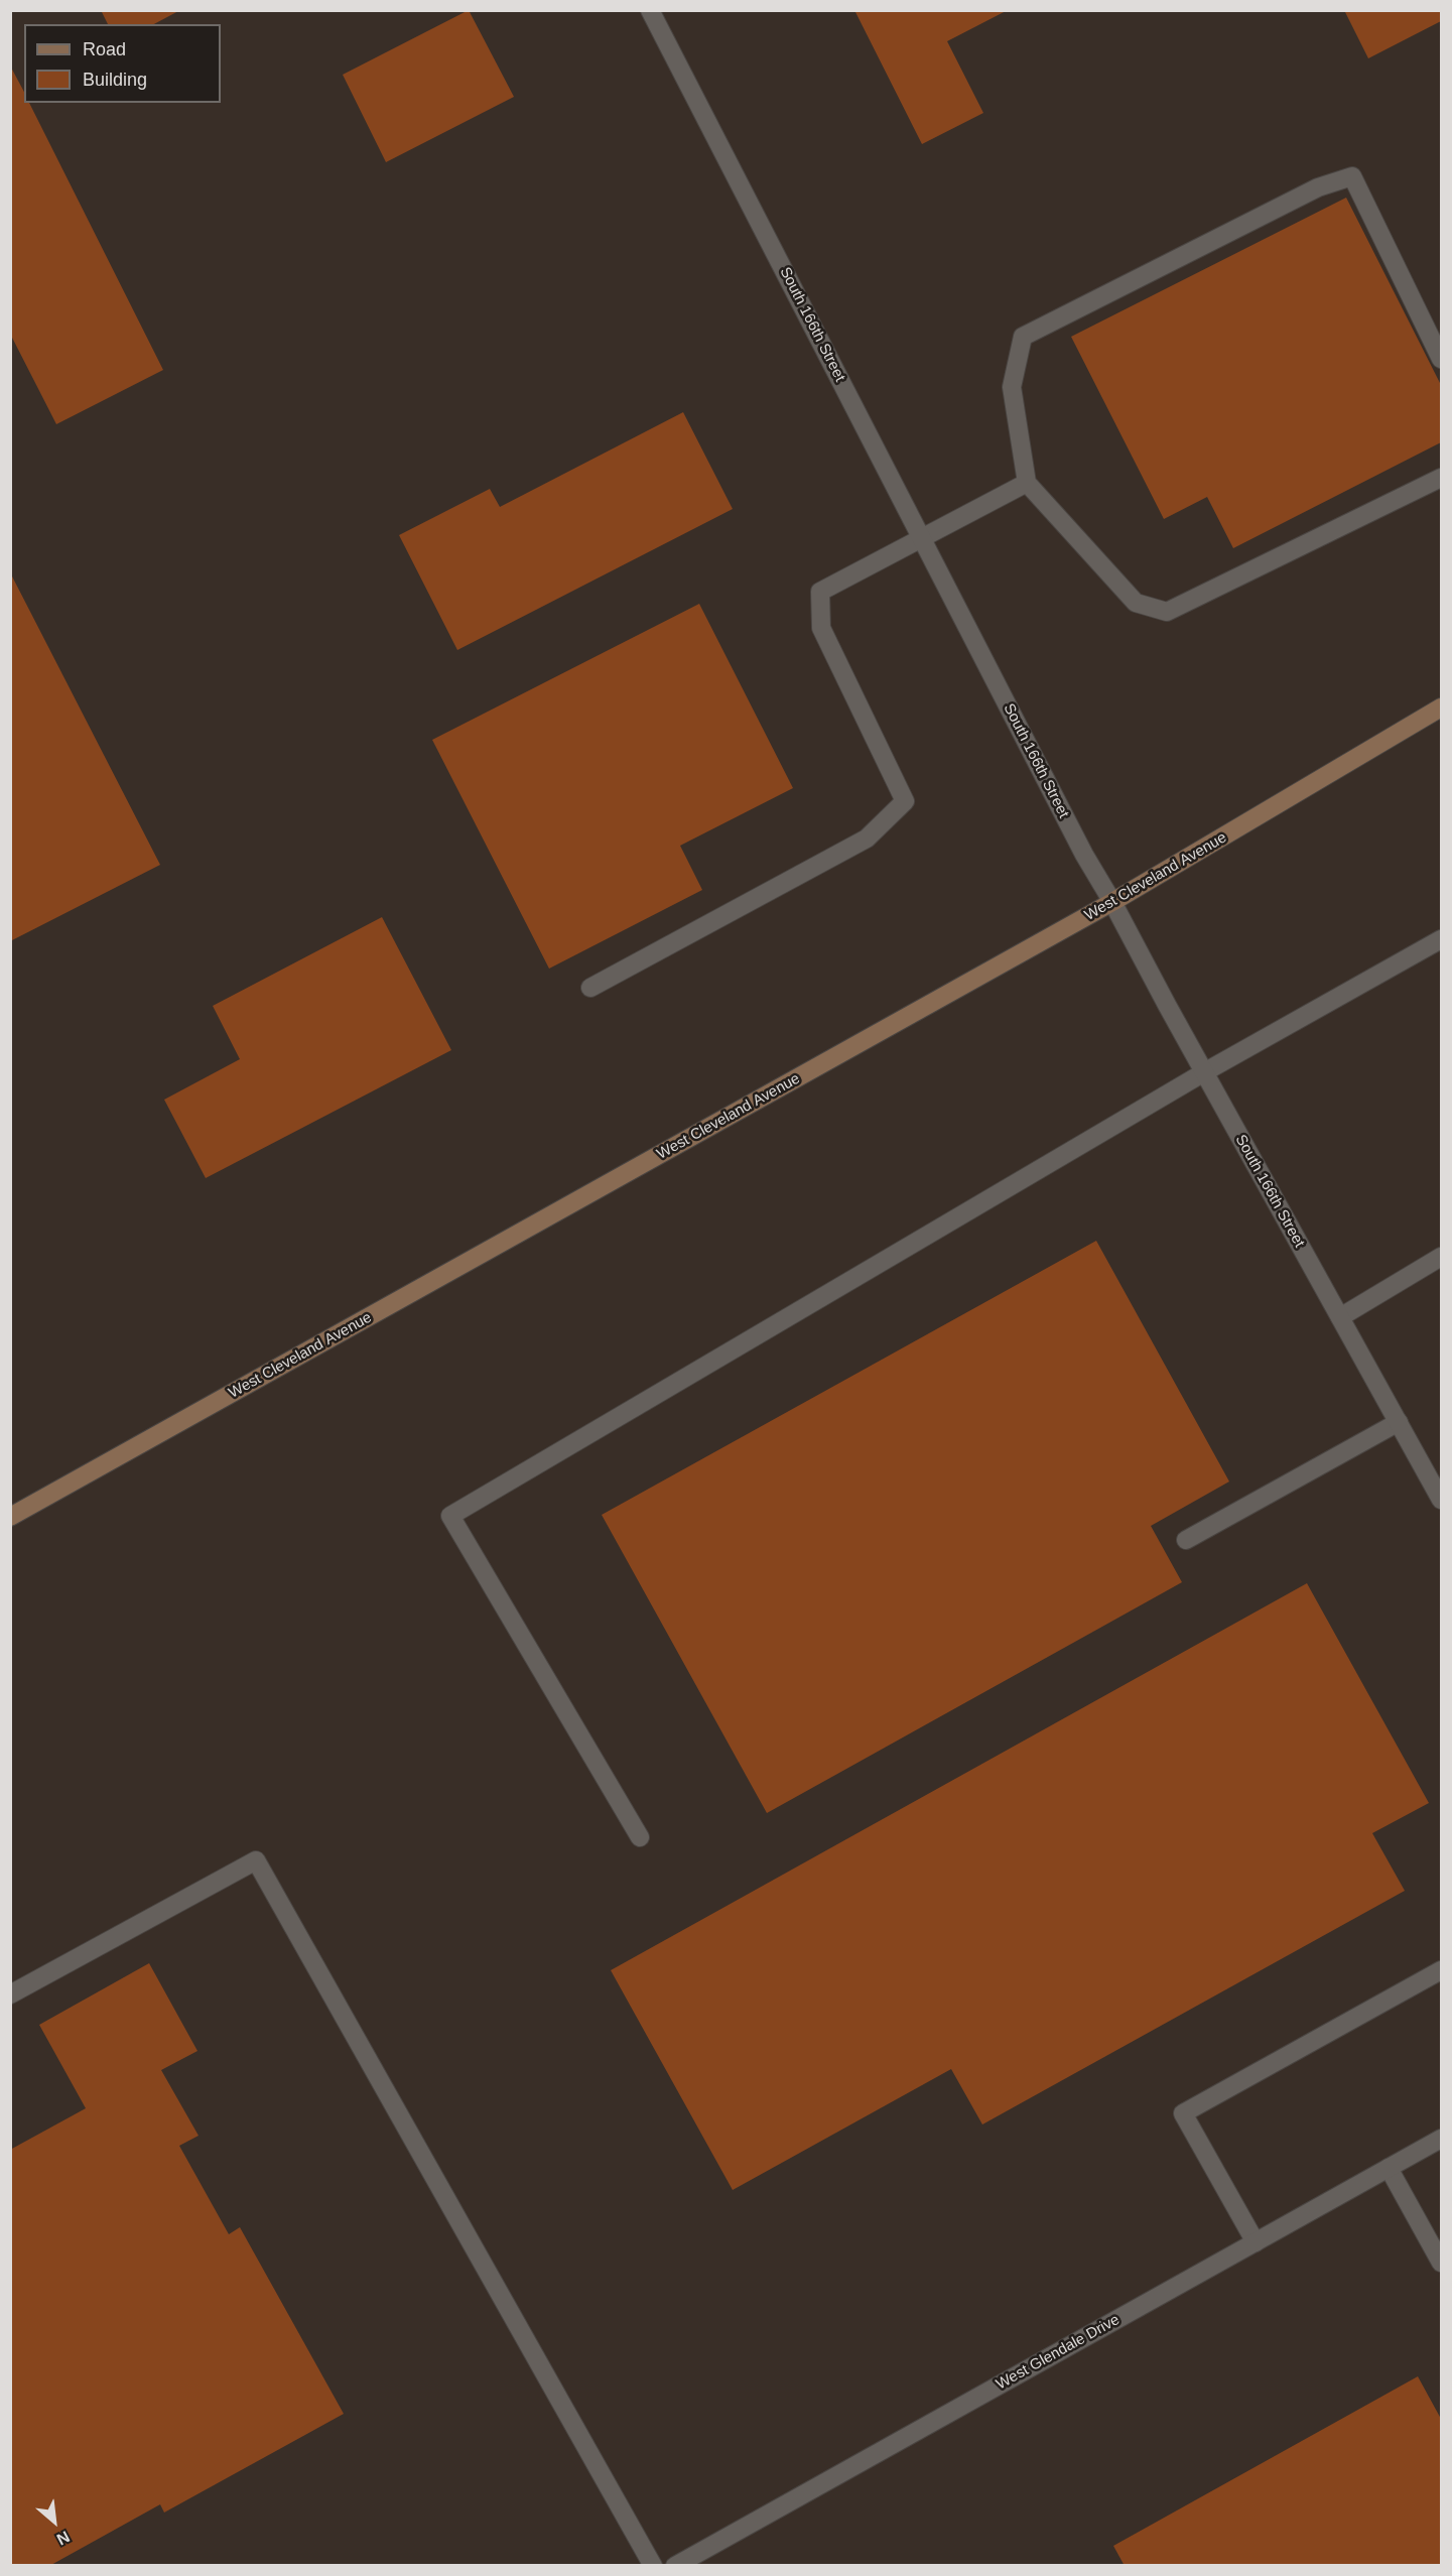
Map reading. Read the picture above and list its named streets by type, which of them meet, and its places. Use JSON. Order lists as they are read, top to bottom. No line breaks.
{"streets":{"main road":["West Cleveland Avenue"],"street":["South 166th Street","West Glendale Drive"]},"crossings":[["South 166th Street","West Cleveland Avenue"]],"legend":["Road","Building"],"north":"bottom right"}
